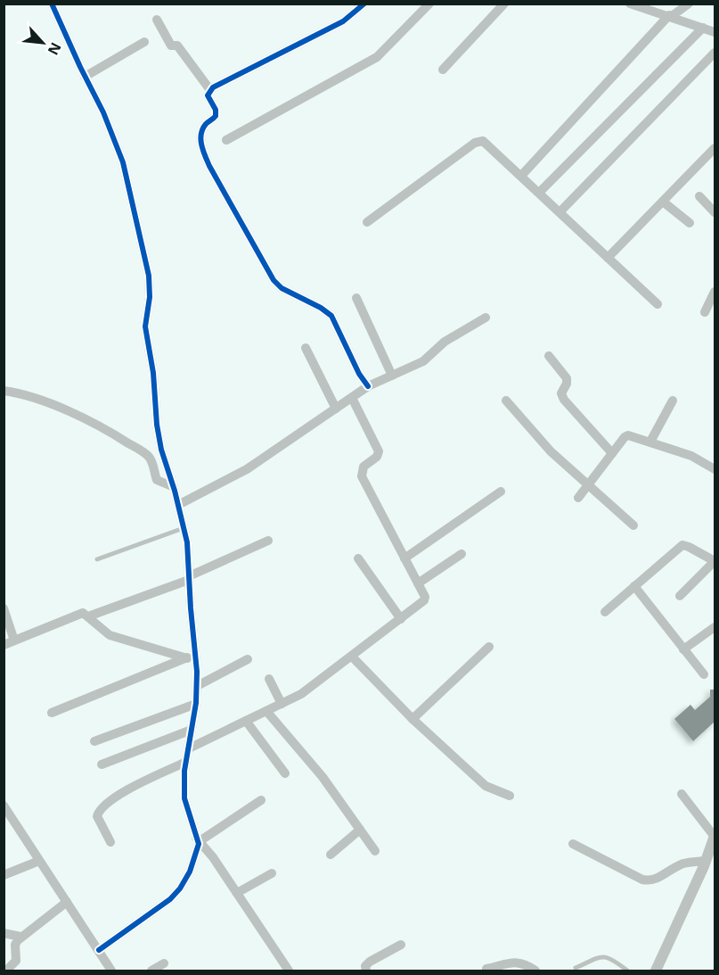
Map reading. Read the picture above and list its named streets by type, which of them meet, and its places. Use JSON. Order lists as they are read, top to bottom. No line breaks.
{"north":"bottom right"}
